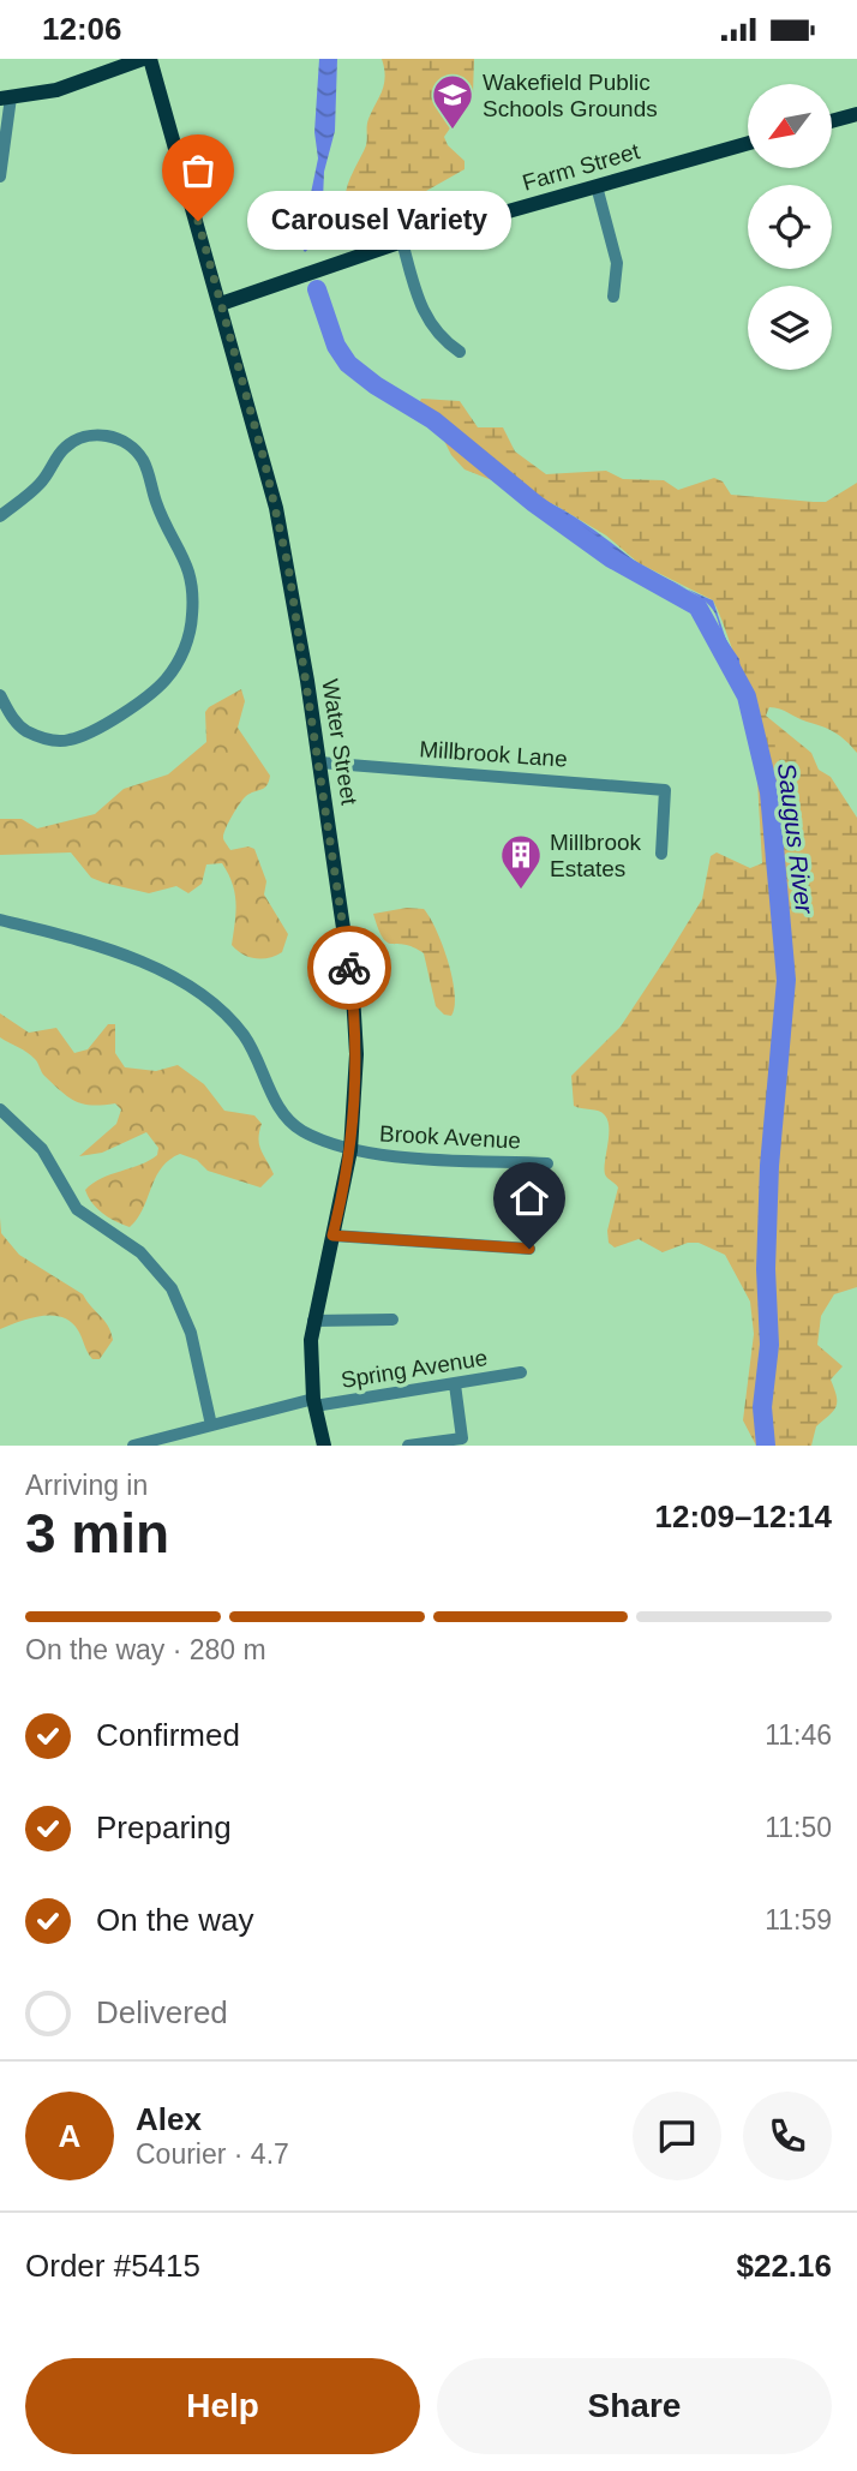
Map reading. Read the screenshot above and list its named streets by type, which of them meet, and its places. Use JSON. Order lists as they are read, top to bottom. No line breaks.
{"streets":{"main road":["Farm Street","Water Street"],"street":["Millbrook Lane","Brook Avenue","Spring Avenue"]},"crossings":[["Farm Street","Water Street"],["Water Street","Millbrook Lane"],["Water Street","Brook Avenue"],["Water Street","Spring Avenue"]],"water":["Saugus River"],"places":{"school or university":["Wakefield Public Schools Grounds"],"other":["Carousel Variety"],"building":["Millbrook Estates"]},"north":"bottom left","page":{"status":"12:06","bubble":"Carousel Variety","heading":["3 min","Arriving in","12:09–12:14"],"panel":["Alex","Courier · 4.7","Order #5415","$22.16"],"bar":"On the way · 280 m","list":[["Confirmed","11:46"],["Preparing","11:50"],["On the way","11:59"],"Delivered"],"round":"A","buttons":["Help","Share"]}}
